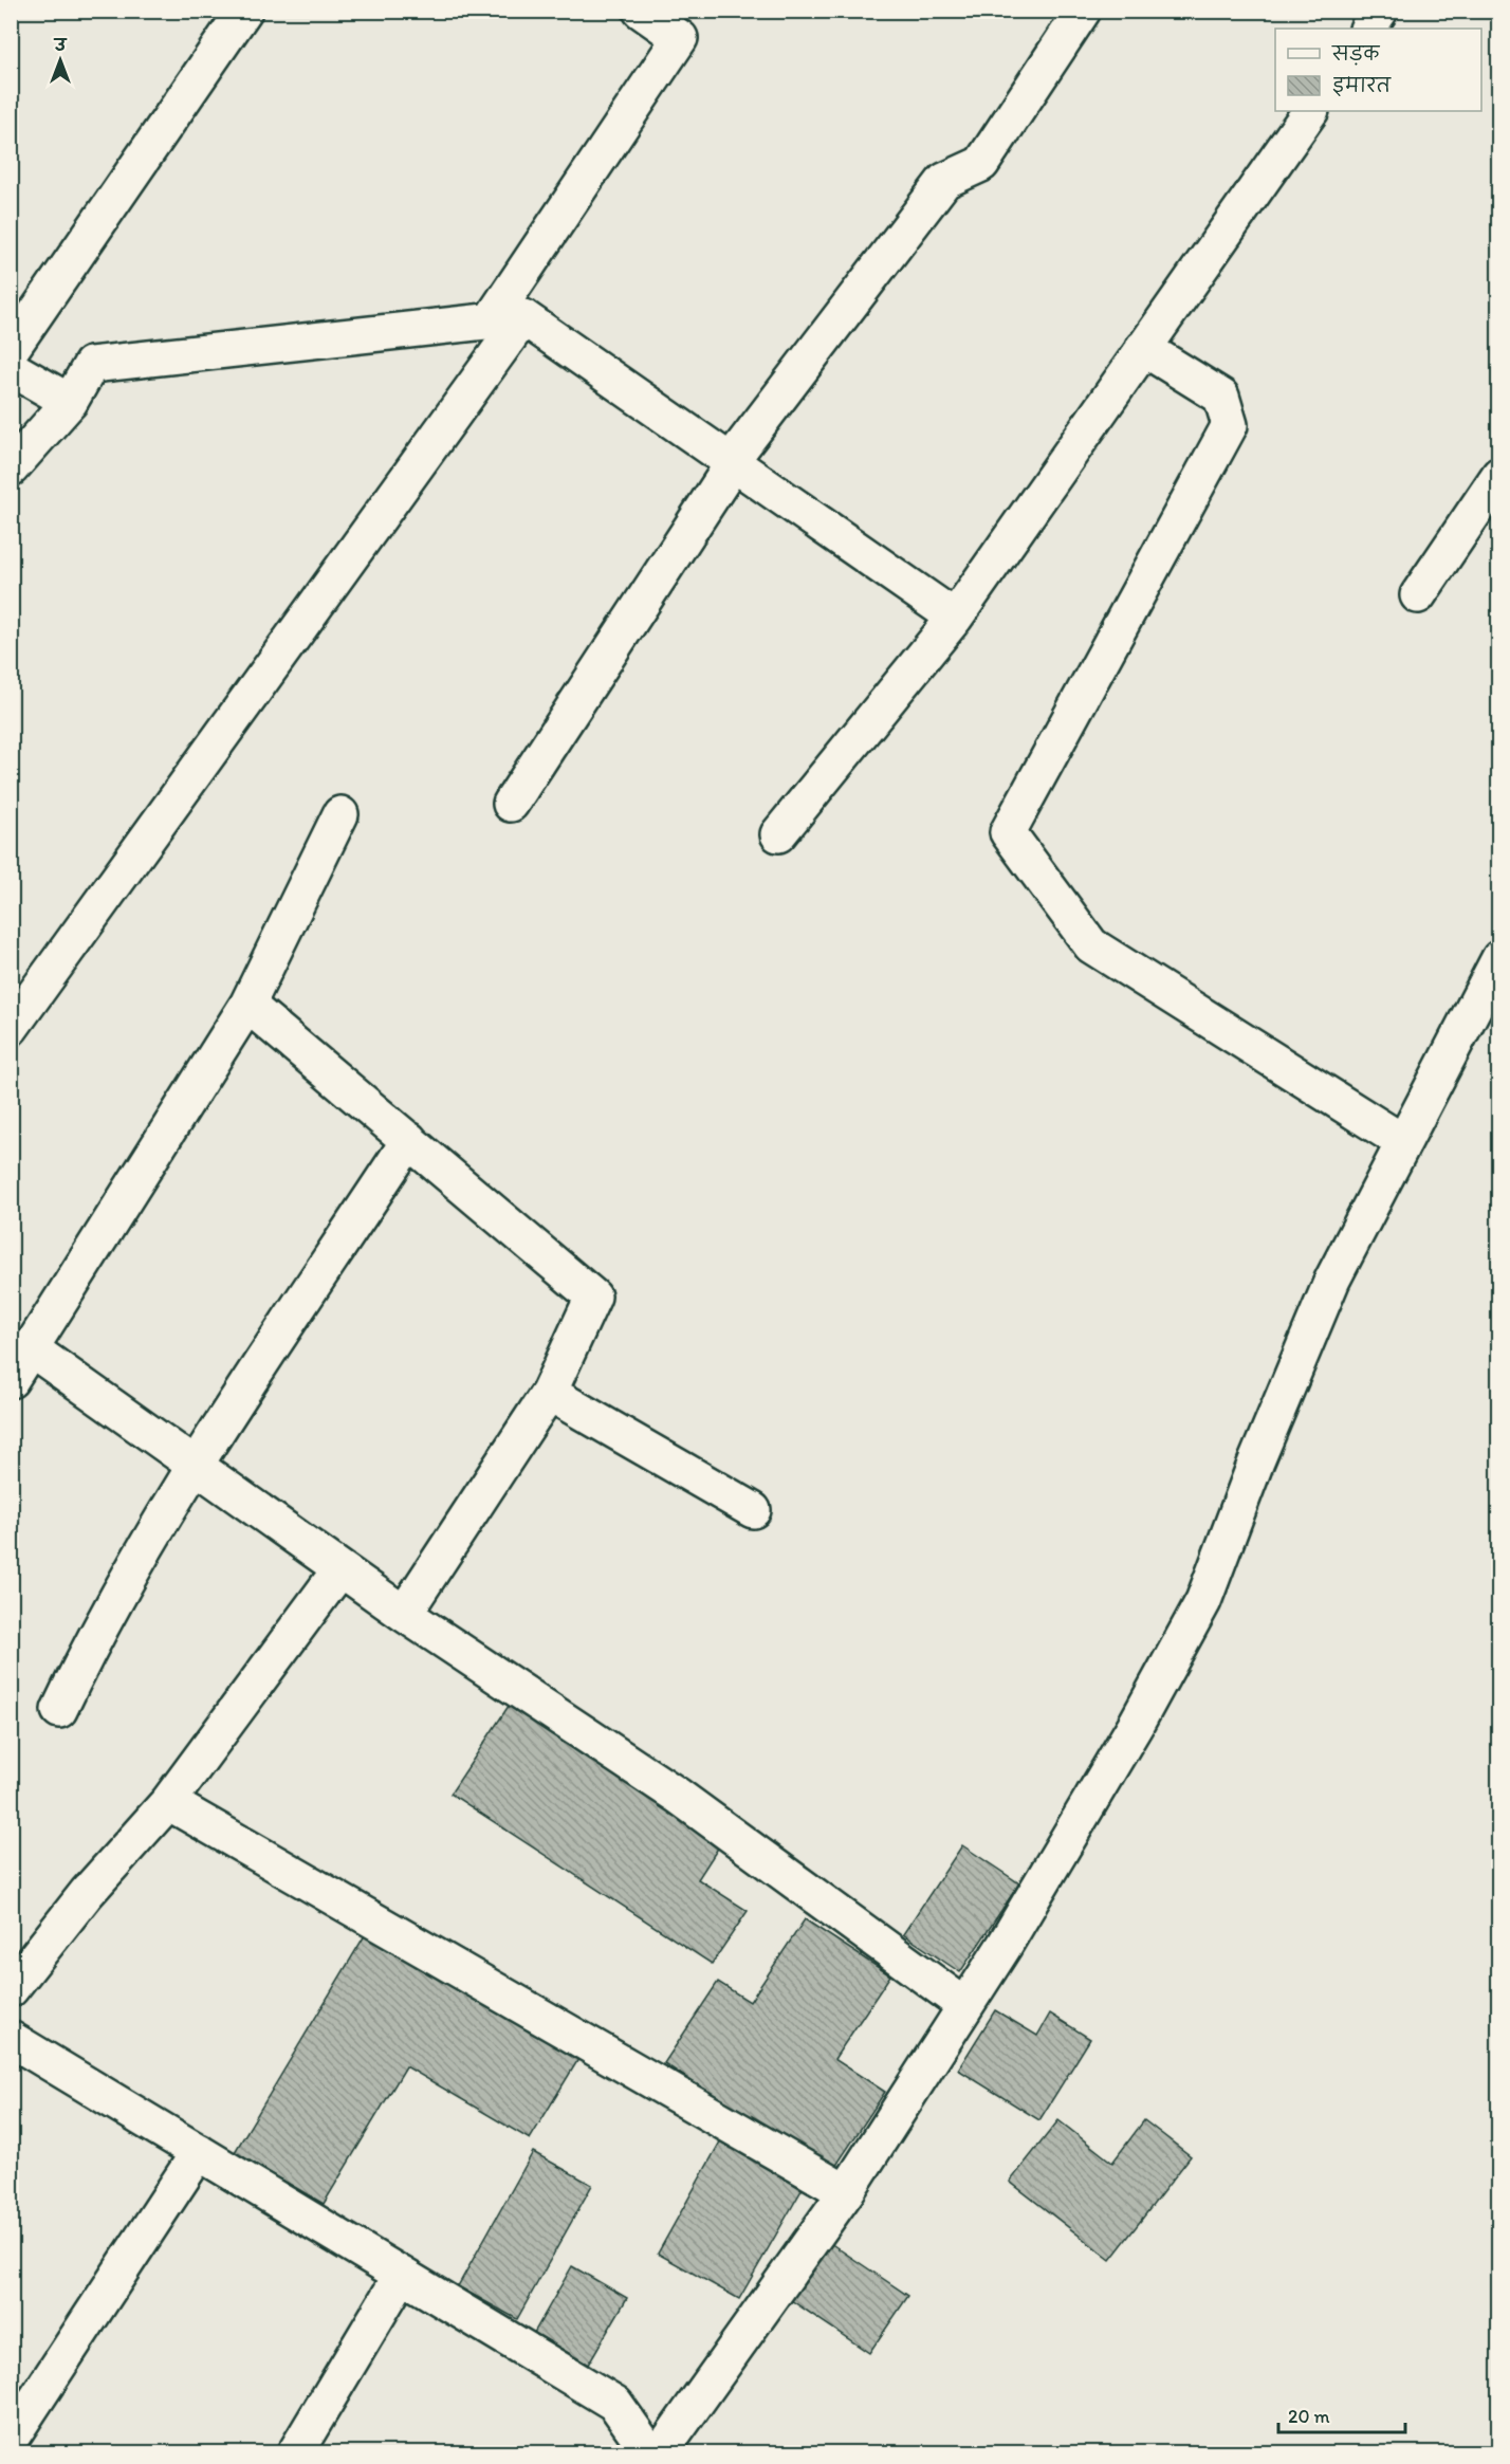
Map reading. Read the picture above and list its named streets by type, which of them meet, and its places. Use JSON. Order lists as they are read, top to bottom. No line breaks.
{"legend":["सड़क","इमारत"],"scale_bar":"20 m","north":"top"}
